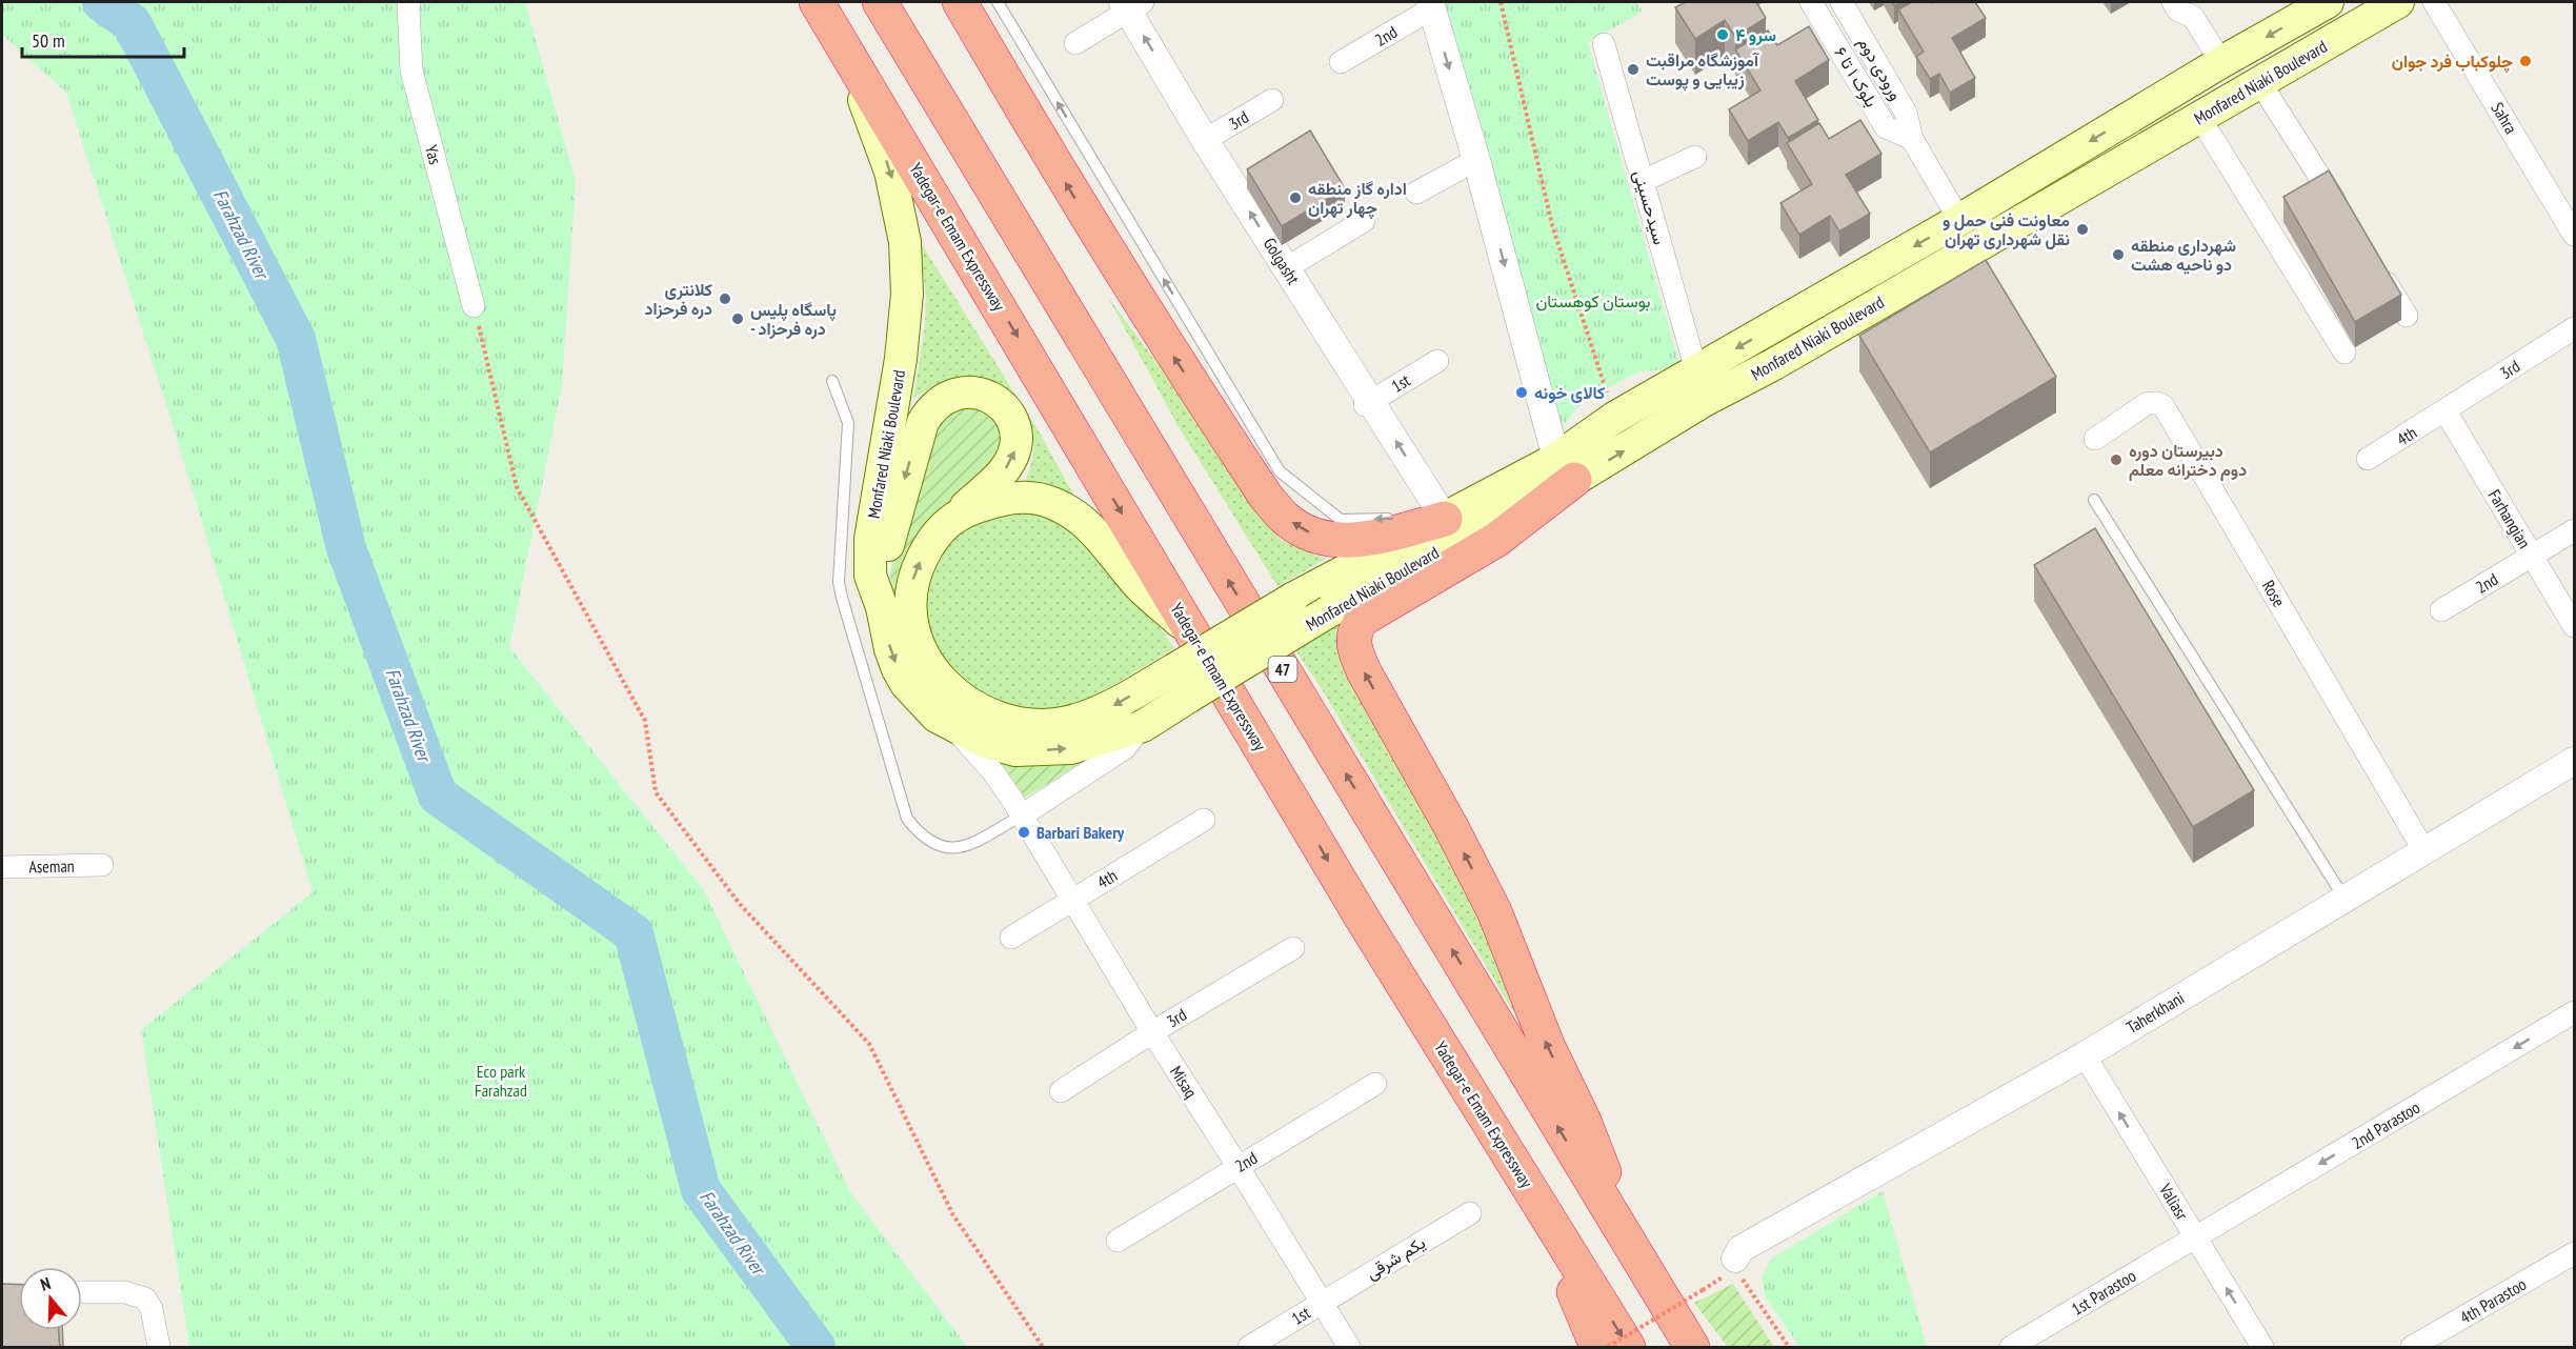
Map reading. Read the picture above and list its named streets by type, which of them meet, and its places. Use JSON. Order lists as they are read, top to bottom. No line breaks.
{"streets":{"highway":["Yadegar-e Emam Expressway","47"],"main road":["Monfared Niaki Boulevard"],"street":["2nd","ورودی دوم","بلوک ۱ تا ۶","Sahra","3rd","Yas","سیدحسینی","Golgasht","1st","4th","Farhangian","Rose","Aseman","Taherkhani","Misaq","2nd Parastoo","Valiasr","یکم شرقی","1st Parastoo","4th Parastoo"]},"crossings":[["2nd","Farhangian"],["2nd","Misaq"],["ورودی دوم","بلوک ۱ تا ۶"],["Monfared Niaki Boulevard","سیدحسینی"],["Monfared Niaki Boulevard","Yadegar-e Emam Expressway"],["Monfared Niaki Boulevard","Golgasht"],["Monfared Niaki Boulevard","Misaq"],["3rd","Golgasht"],["3rd","4th"],["3rd","Farhangian"],["3rd","Misaq"],["Golgasht","1st"],["1st","Misaq"],["1st","یکم شرقی"],["4th","Farhangian"],["4th","Misaq"],["Rose","Taherkhani"],["Taherkhani","Valiasr"],["Misaq","یکم شرقی"],["2nd Parastoo","Valiasr"],["2nd Parastoo","1st Parastoo"],["Valiasr","1st Parastoo"]],"one_way":["2nd Parastoo","Valiasr"],"water":["Farahzad River"],"parks":["بوستان کوهستان","Eco park Farahzad"],"places":["سرو ۴","چلوکباب فرد جوان","آموزشگاه مراقبت زیبایی و پوست","اداره گاز منطقه چهار تهران","معاونت فنی حمل و نقل شهرداری تهران","شهرداری منطقه دو ناحیه هشت","کلانتری دره فرحزاد","پاسگاه پلیس - دره فرحزاد","کالای خونه","دبیرستان دوره دوم دخترانه معلم","Barbari Bakery"],"scale_bar":"50 m","north":"top"}
